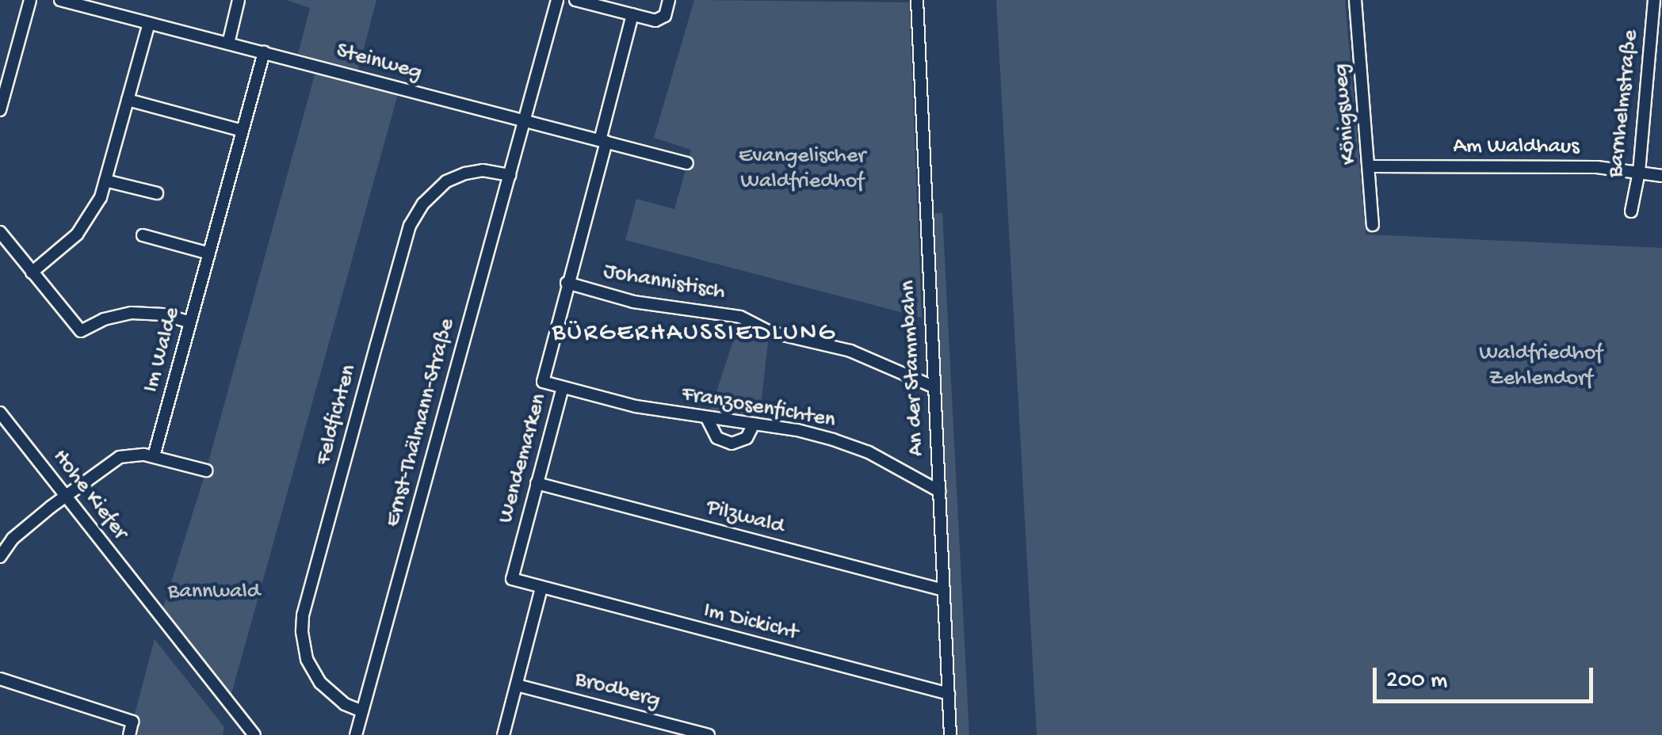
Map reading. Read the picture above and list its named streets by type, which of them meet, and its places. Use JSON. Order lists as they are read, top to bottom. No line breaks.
{"streets":{"street":["Steinweg","Barnhelmstraße","Königsweg","Am Waldhaus","Johannistisch","Im Walde","An der Stammbahn","Franzosenfichten","Feldfichten","Ernst-Thälmann-Straße","Wendemarken","Hohe Kiefer","Pilzwald","Im Dickicht","Brodberg"]},"crossings":[["Steinweg","Im Walde"],["Steinweg","Ernst-Thälmann-Straße"],["Steinweg","Wendemarken"],["Barnhelmstraße","Am Waldhaus"],["Königsweg","Am Waldhaus"],["Johannistisch","An der Stammbahn"],["Johannistisch","Wendemarken"],["An der Stammbahn","Franzosenfichten"],["An der Stammbahn","Pilzwald"],["An der Stammbahn","Im Dickicht"],["Franzosenfichten","Wendemarken"],["Feldfichten","Ernst-Thälmann-Straße"],["Wendemarken","Pilzwald"],["Wendemarken","Im Dickicht"]],"districts":["BÜRGERHAUSSIEDLUNG"],"parks":["Evangelischer Waldfriedhof","Waldfriedhof Zehlendorf","Bannwald"],"scale_bar":"200 m"}
